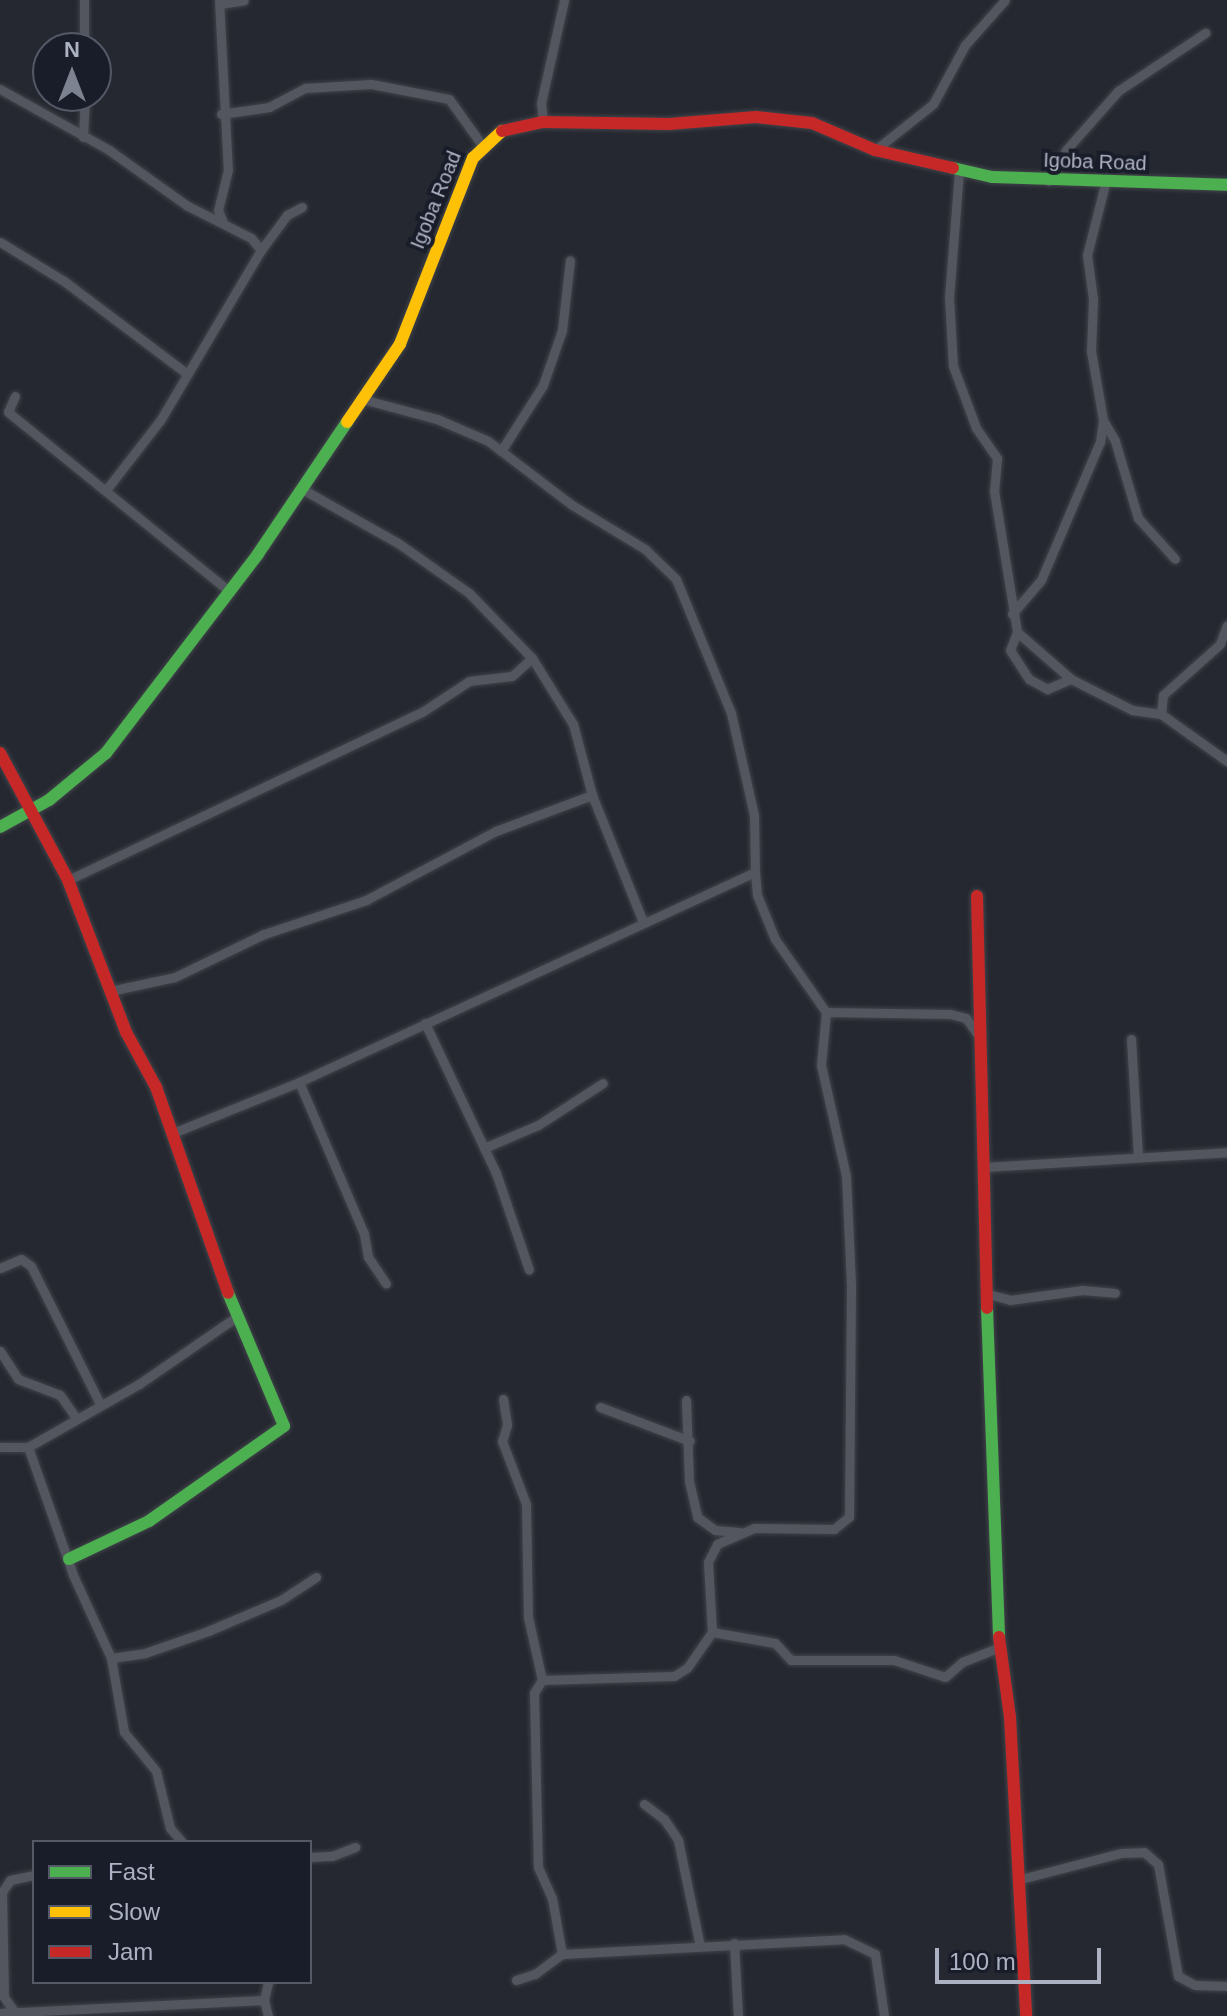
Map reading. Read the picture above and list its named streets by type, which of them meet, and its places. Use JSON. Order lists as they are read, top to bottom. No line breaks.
{"streets":{"street":["Igoba Road"]},"legend":["Fast","Slow","Jam"],"scale_bar":"100 m","north":"top"}
